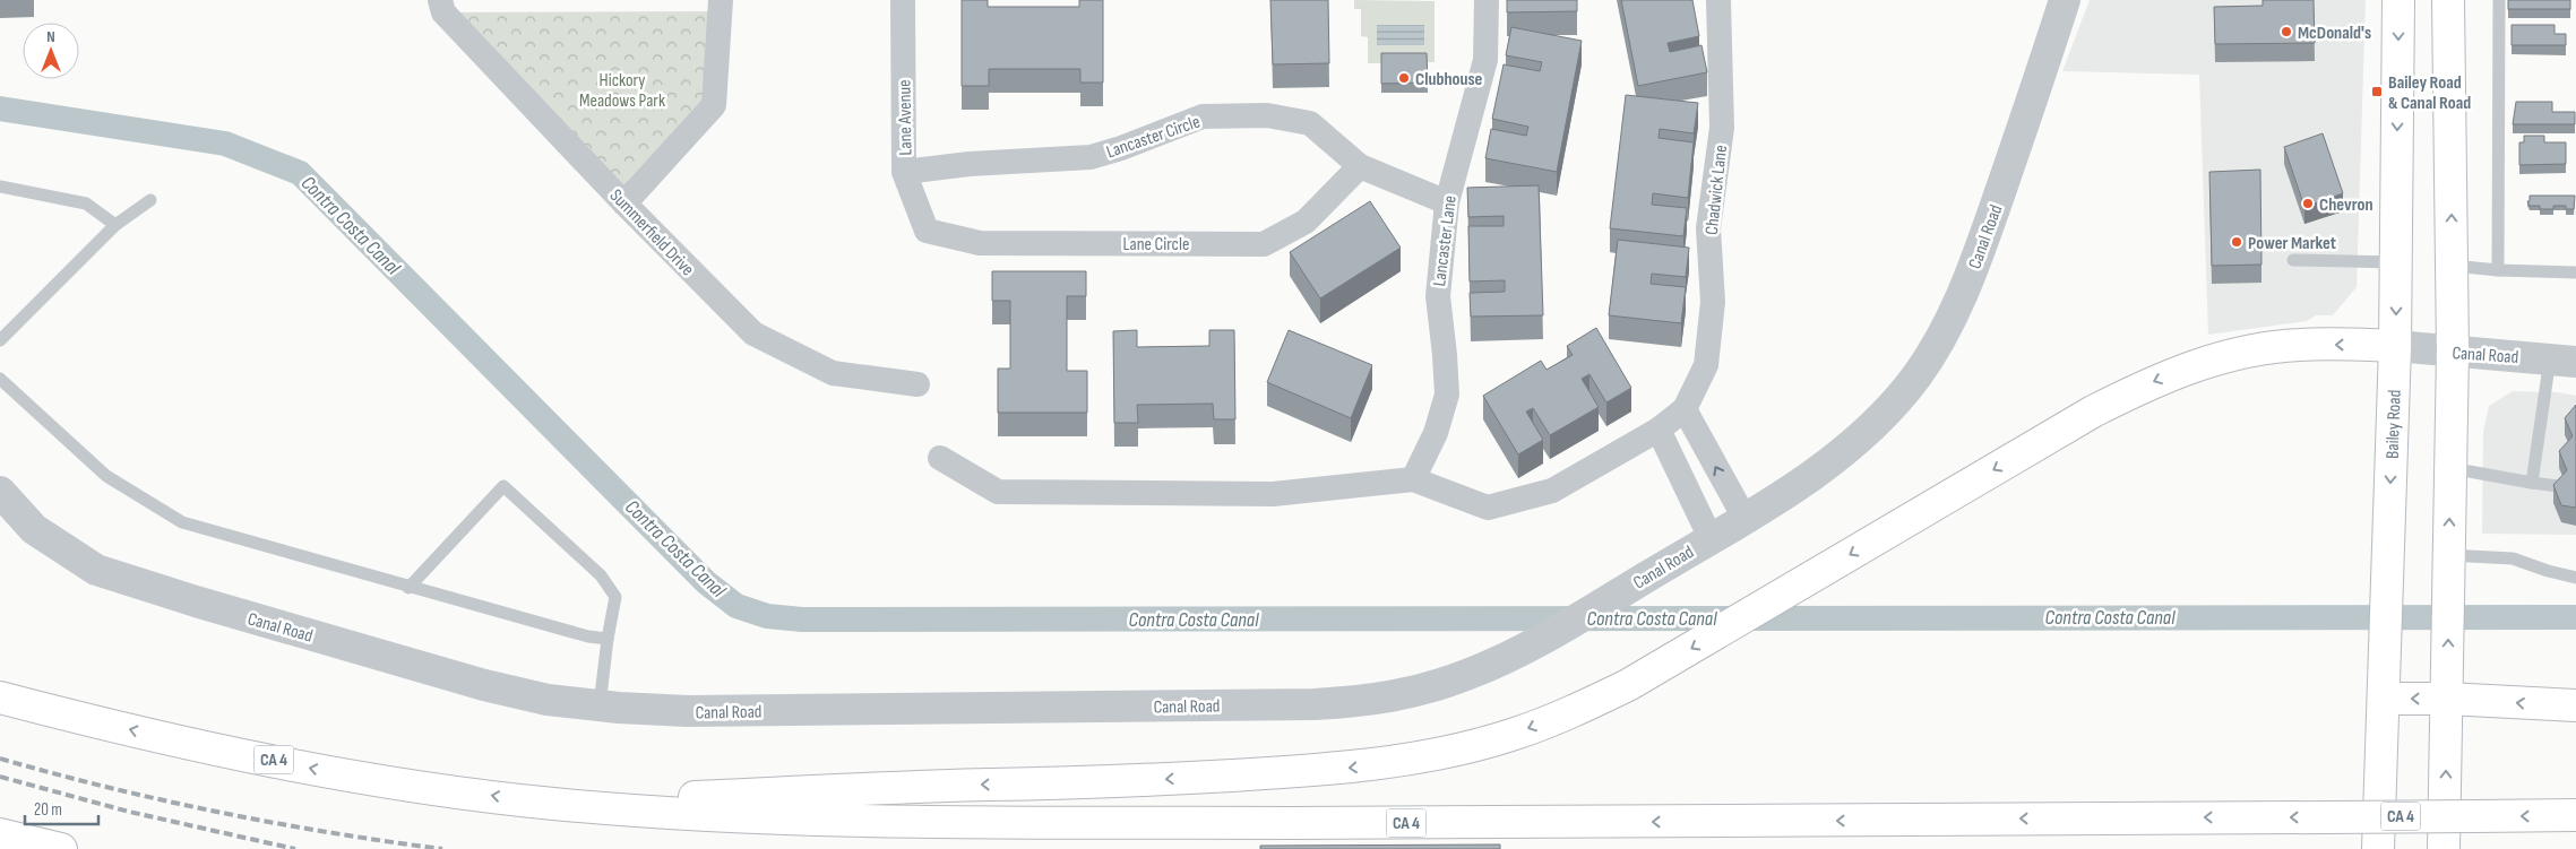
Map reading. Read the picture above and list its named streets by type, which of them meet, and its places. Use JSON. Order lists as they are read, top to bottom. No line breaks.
{"streets":{"main road":["Bailey Road","CA 4"],"street":["Lane Avenue","Lancaster Circle","Chadwick Lane","Summerfield Drive","Canal Road","Lancaster Lane","Lane Circle"]},"crossings":[["Lane Avenue","Lancaster Circle"],["Lane Avenue","Lane Circle"],["Lancaster Circle","Lancaster Lane"],["Lancaster Circle","Lane Circle"],["Chadwick Lane","Lancaster Lane"],["Canal Road","Bailey Road"]],"water":["Contra Costa Canal"],"parks":["Hickory Meadows Park"],"places":{"other":["McDonald's","Clubhouse","Chevron","Power Market"],"transit":["Bailey Road & Canal Road"]},"scale_bar":"20 m","north":"top"}
